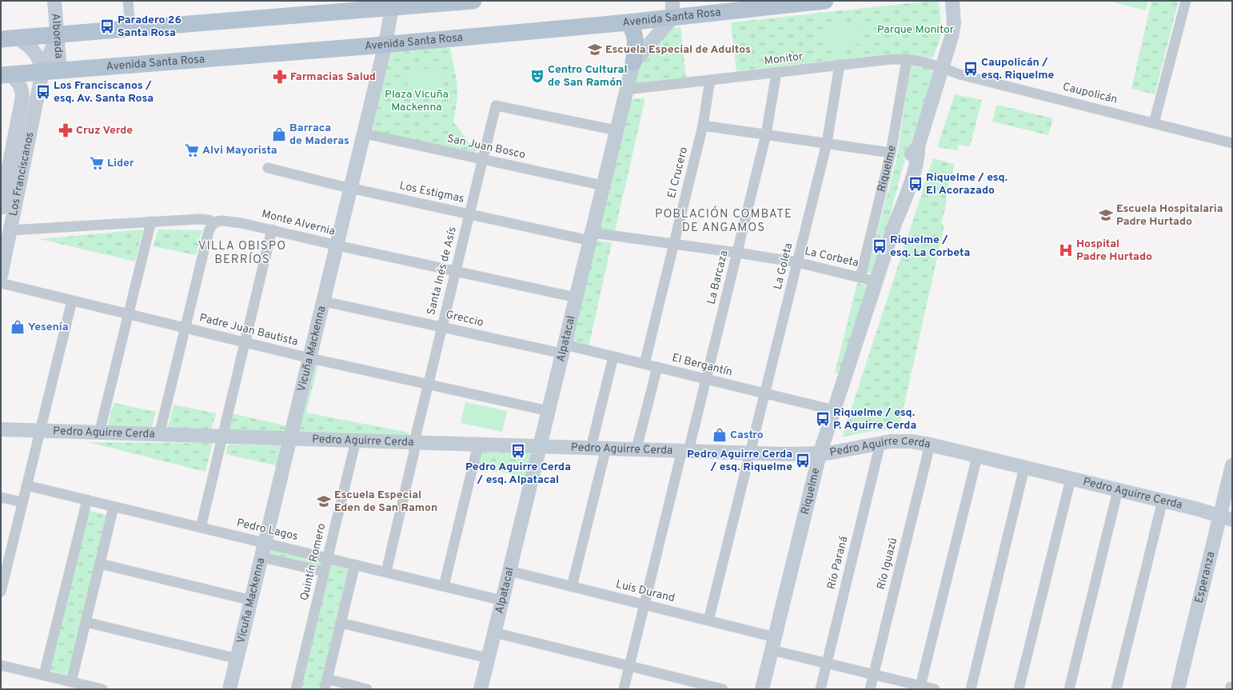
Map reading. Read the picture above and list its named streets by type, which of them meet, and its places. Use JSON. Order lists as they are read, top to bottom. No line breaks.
{"streets":{"main road":["Avenida Santa Rosa"],"street":["Alborada","Monitor","Caupolicán","San Juan Bosco","Riquelme","El Crucero","Los Franciscanos","Los Estigmas","Monte Alvernia","La Corbeta","La Goleta","Santa Inés de Asís","La Barcaza","Greccio","Padre Juan Bautista","Alpatacal","Vicuña Mackenna","El Bergantín","Pedro Aguirre Cerda","Pedro Lagos","Quintín Romero","Río Paraná","Río Iguazú","Esperanza","Luis Durand"]},"crossings":[["Avenida Santa Rosa","Alborada"],["Avenida Santa Rosa","Los Franciscanos"],["Avenida Santa Rosa","Alpatacal"],["Avenida Santa Rosa","Vicuña Mackenna"],["Alborada","Los Franciscanos"],["Monitor","Caupolicán"],["Monitor","Riquelme"],["Monitor","El Crucero"],["Monitor","La Goleta"],["Monitor","La Barcaza"],["Monitor","Alpatacal"],["Caupolicán","Riquelme"],["San Juan Bosco","Santa Inés de Asís"],["San Juan Bosco","Alpatacal"],["San Juan Bosco","Vicuña Mackenna"],["Riquelme","La Corbeta"],["Riquelme","El Bergantín"],["Riquelme","Pedro Aguirre Cerda"],["Riquelme","Luis Durand"],["El Crucero","La Corbeta"],["El Crucero","El Bergantín"],["Los Franciscanos","Monte Alvernia"],["Los Estigmas","La Corbeta"],["Los Estigmas","Santa Inés de Asís"],["Los Estigmas","Alpatacal"],["Los Estigmas","Vicuña Mackenna"],["Monte Alvernia","Santa Inés de Asís"],["Monte Alvernia","Alpatacal"],["Monte Alvernia","Vicuña Mackenna"],["La Corbeta","La Goleta"],["La Corbeta","La Barcaza"],["La Corbeta","Alpatacal"],["La Goleta","El Bergantín"],["La Goleta","Pedro Aguirre Cerda"],["La Goleta","Luis Durand"],["Santa Inés de Asís","Greccio"],["Santa Inés de Asís","Padre Juan Bautista"],["Santa Inés de Asís","Alpatacal"],["Santa Inés de Asís","Pedro Aguirre Cerda"],["Santa Inés de Asís","Pedro Lagos"],["La Barcaza","El Bergantín"],["La Barcaza","Pedro Aguirre Cerda"],["La Barcaza","Luis Durand"],["Greccio","Alpatacal"],["Greccio","Vicuña Mackenna"],["Greccio","El Bergantín"],["Padre Juan Bautista","Alpatacal"],["Padre Juan Bautista","Vicuña Mackenna"],["Alpatacal","El Bergantín"],["Alpatacal","Pedro Aguirre Cerda"],["Alpatacal","Pedro Lagos"],["Alpatacal","Luis Durand"],["Vicuña Mackenna","Pedro Aguirre Cerda"],["Vicuña Mackenna","Pedro Lagos"],["Pedro Aguirre Cerda","Quintín Romero"],["Pedro Aguirre Cerda","Río Paraná"],["Pedro Aguirre Cerda","Río Iguazú"],["Pedro Aguirre Cerda","Esperanza"],["Pedro Lagos","Quintín Romero"],["Río Paraná","Luis Durand"],["Río Iguazú","Luis Durand"]],"districts":["POBLACIÓN COMBATE DE ANGAMOS","VILLA OBISPO BERRÍOS"],"parks":["Parque Monitor","Plaza Vicuña Mackenna"],"places":{"bus stop":["Paradero 26 Santa Rosa","Caupolicán / esq. Riquelme","Los Franciscanos / esq. Av. Santa Rosa","Riquelme / esq. El Acorazado","Riquelme / esq. La Corbeta","Riquelme / esq. P. Aguirre Cerda","Pedro Aguirre Cerda / esq. Alpatacal","Pedro Aguirre Cerda / esq. Riquelme"],"school or university":["Escuela Especial de Adultos","Escuela Hospitalaria Padre Hurtado","Escuela Especial Eden de San Ramon"],"theatre":["Centro Cultural de San Ramón"],"pharmacy":["Farmacias Salud","Cruz Verde"],"shop":["Barraca de Maderas","Yesenía","Castro"],"supermarket":["Alvi Mayorista","Lider"],"hospital":["Hospital Padre Hurtado"]}}
